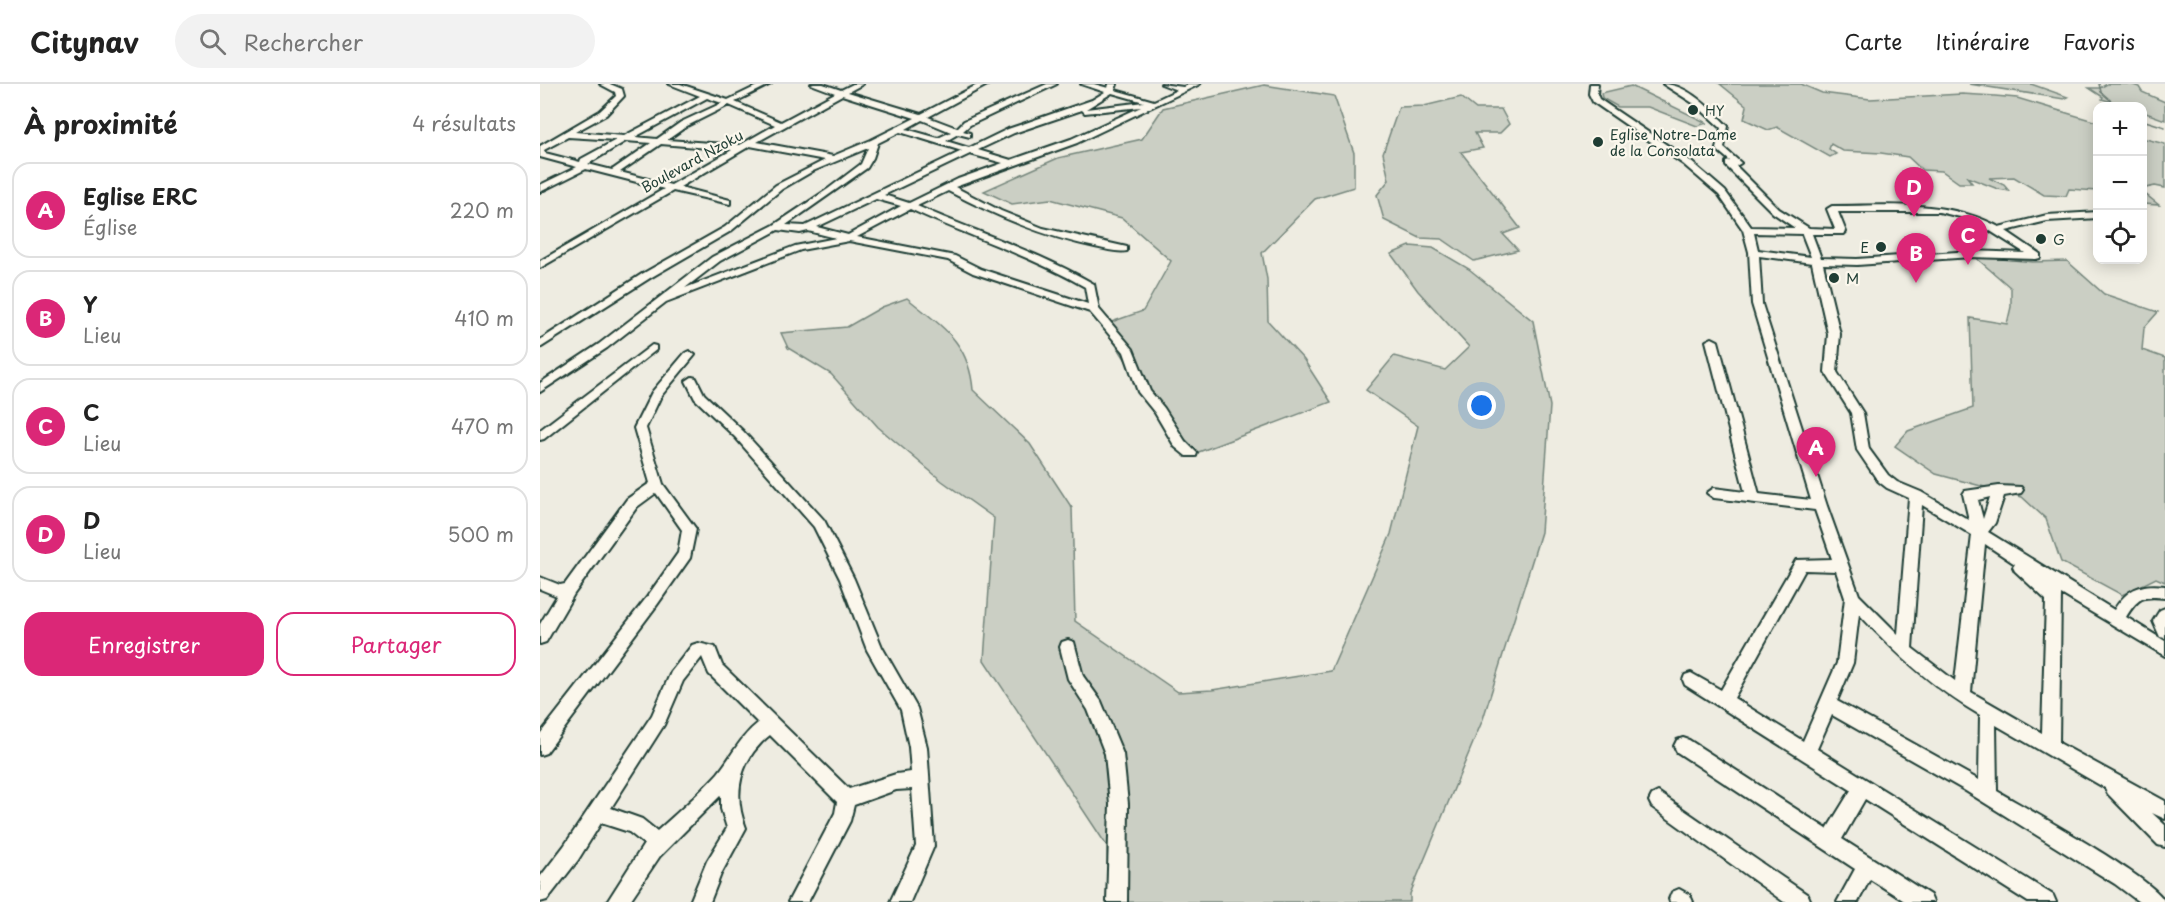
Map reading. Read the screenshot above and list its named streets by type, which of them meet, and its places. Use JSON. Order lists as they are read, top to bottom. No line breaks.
{"streets":{"street":["Boulevard Nzoku"]},"places":["HY","Eglise Notre-Dame de la Consolata","G","E","M"],"page":{"header":"Citynav","search":"Rechercher","nav":["Carte","Itinéraire","Favoris"],"heading":["À proximité","4 résultats"],"map_buttons":["+","−"],"list":[{"mark":"A","name":"Eglise ERC","note":"Église","value":"220 m"},{"mark":"B","name":"Y","note":"Lieu","value":"410 m"},{"mark":"C","name":"C","note":"Lieu","value":"470 m"},{"mark":"D","name":"D","note":"Lieu","value":"500 m"}],"pins":["D","C","B","A"],"buttons":["Enregistrer","Partager"]}}
